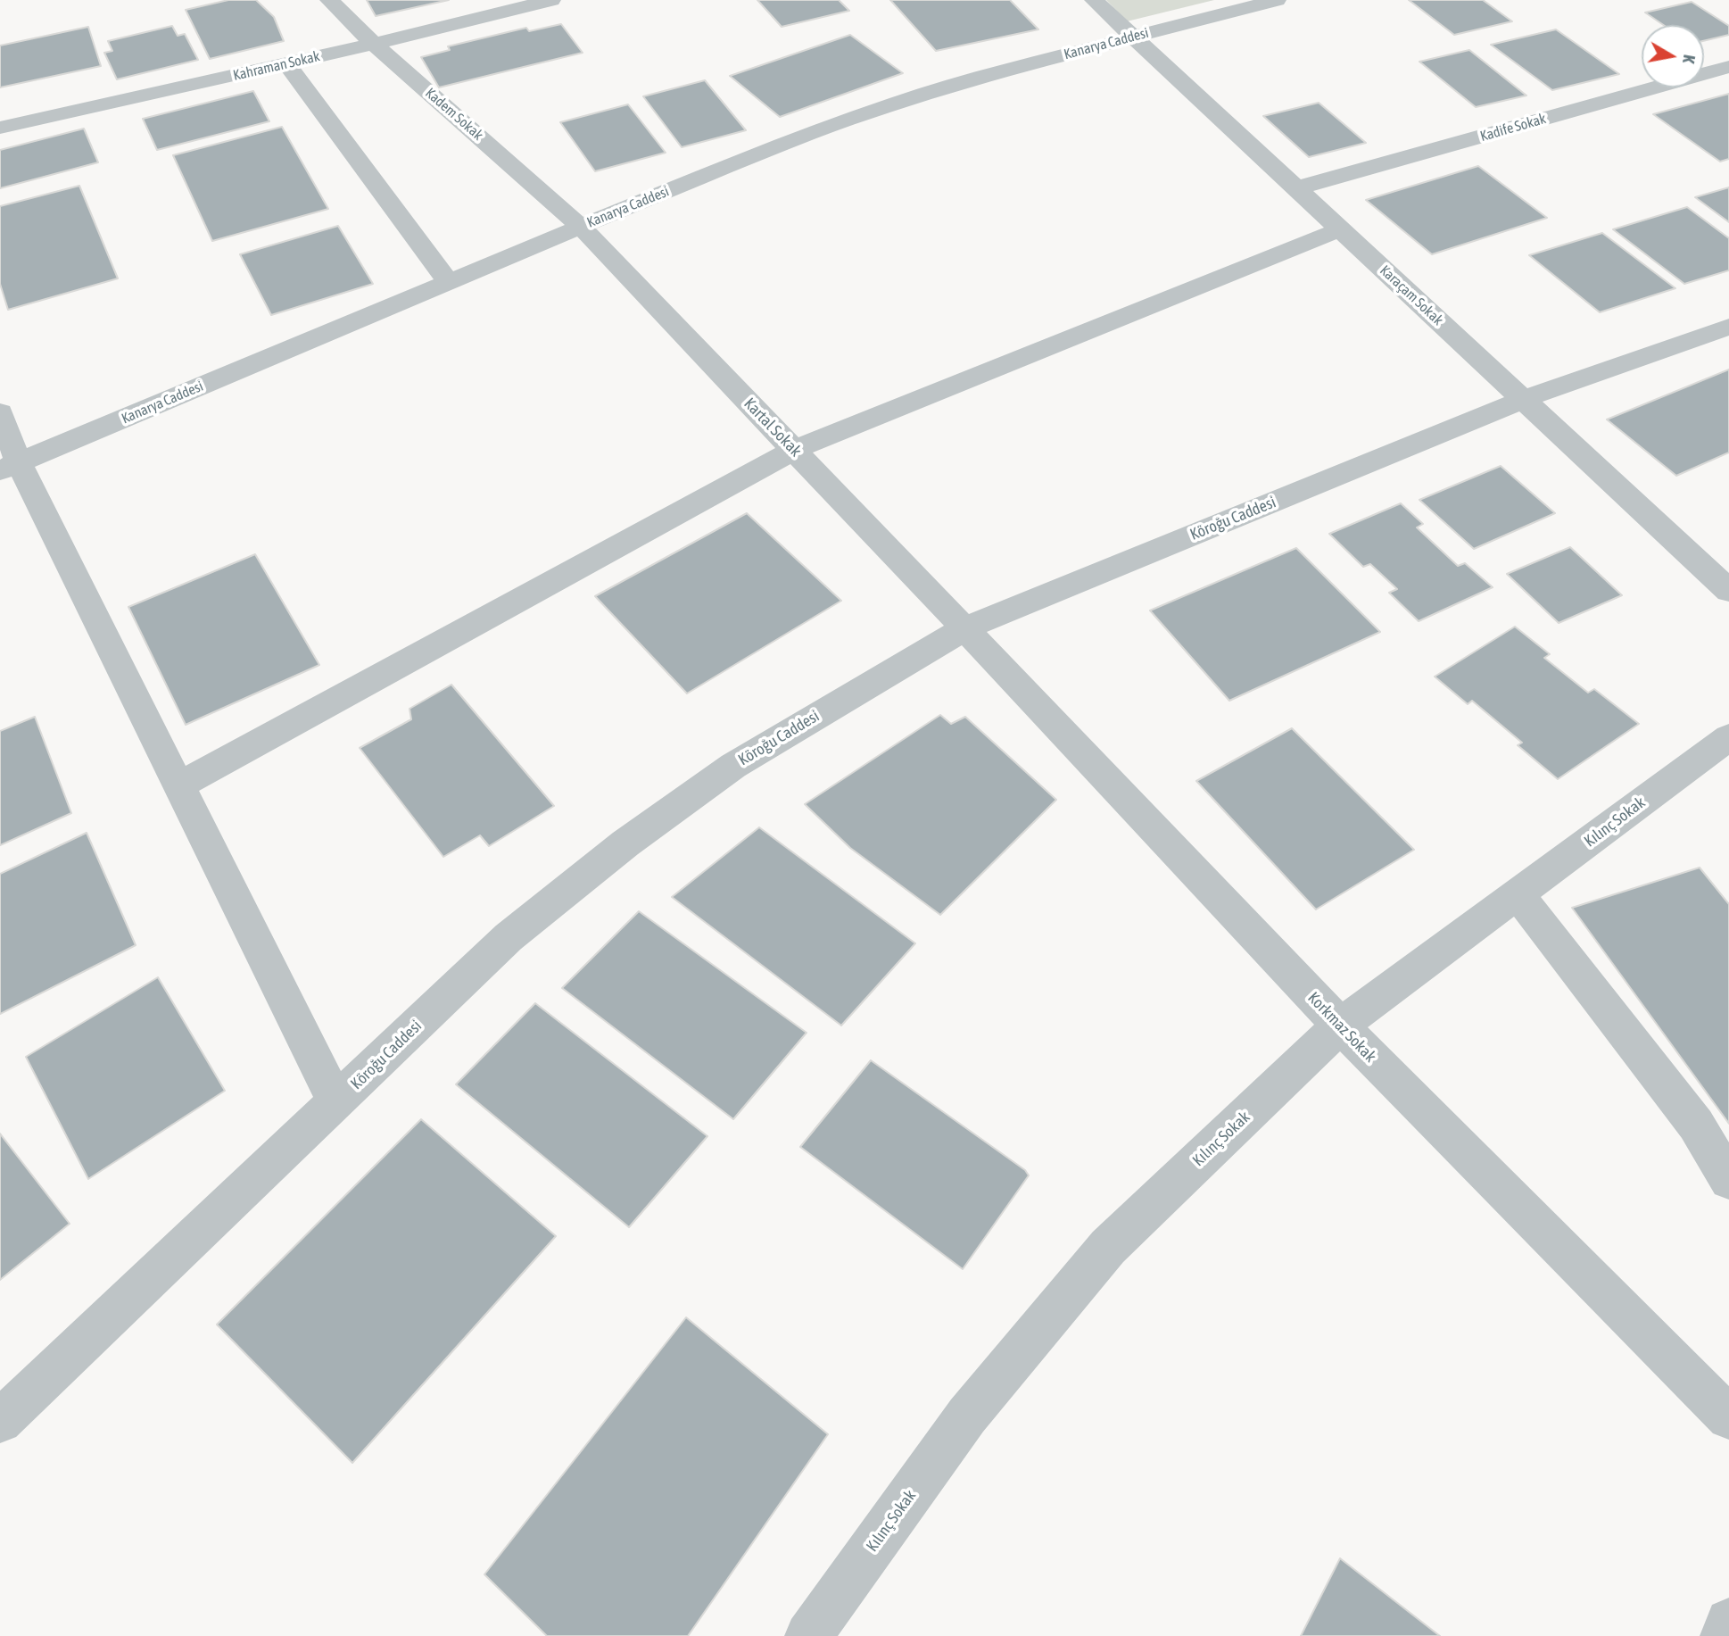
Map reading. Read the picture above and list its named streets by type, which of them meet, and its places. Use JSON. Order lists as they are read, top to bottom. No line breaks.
{"streets":{"street":["Kanarya Caddesi","Kahraman Sokak","Kadem Sokak","Kadife Sokak","Karaçam Sokak","Kartal Sokak","Köroğu Caddesi","Kılınç Sokak","Korkmaz Sokak"]},"crossings":[["Kanarya Caddesi","Kadem Sokak"],["Kanarya Caddesi","Karaçam Sokak"],["Kanarya Caddesi","Kartal Sokak"],["Kahraman Sokak","Kadem Sokak"],["Kadem Sokak","Kartal Sokak"],["Kadife Sokak","Karaçam Sokak"],["Karaçam Sokak","Köroğu Caddesi"],["Kartal Sokak","Köroğu Caddesi"],["Kartal Sokak","Korkmaz Sokak"],["Köroğu Caddesi","Korkmaz Sokak"],["Kılınç Sokak","Korkmaz Sokak"]],"north":"right"}
